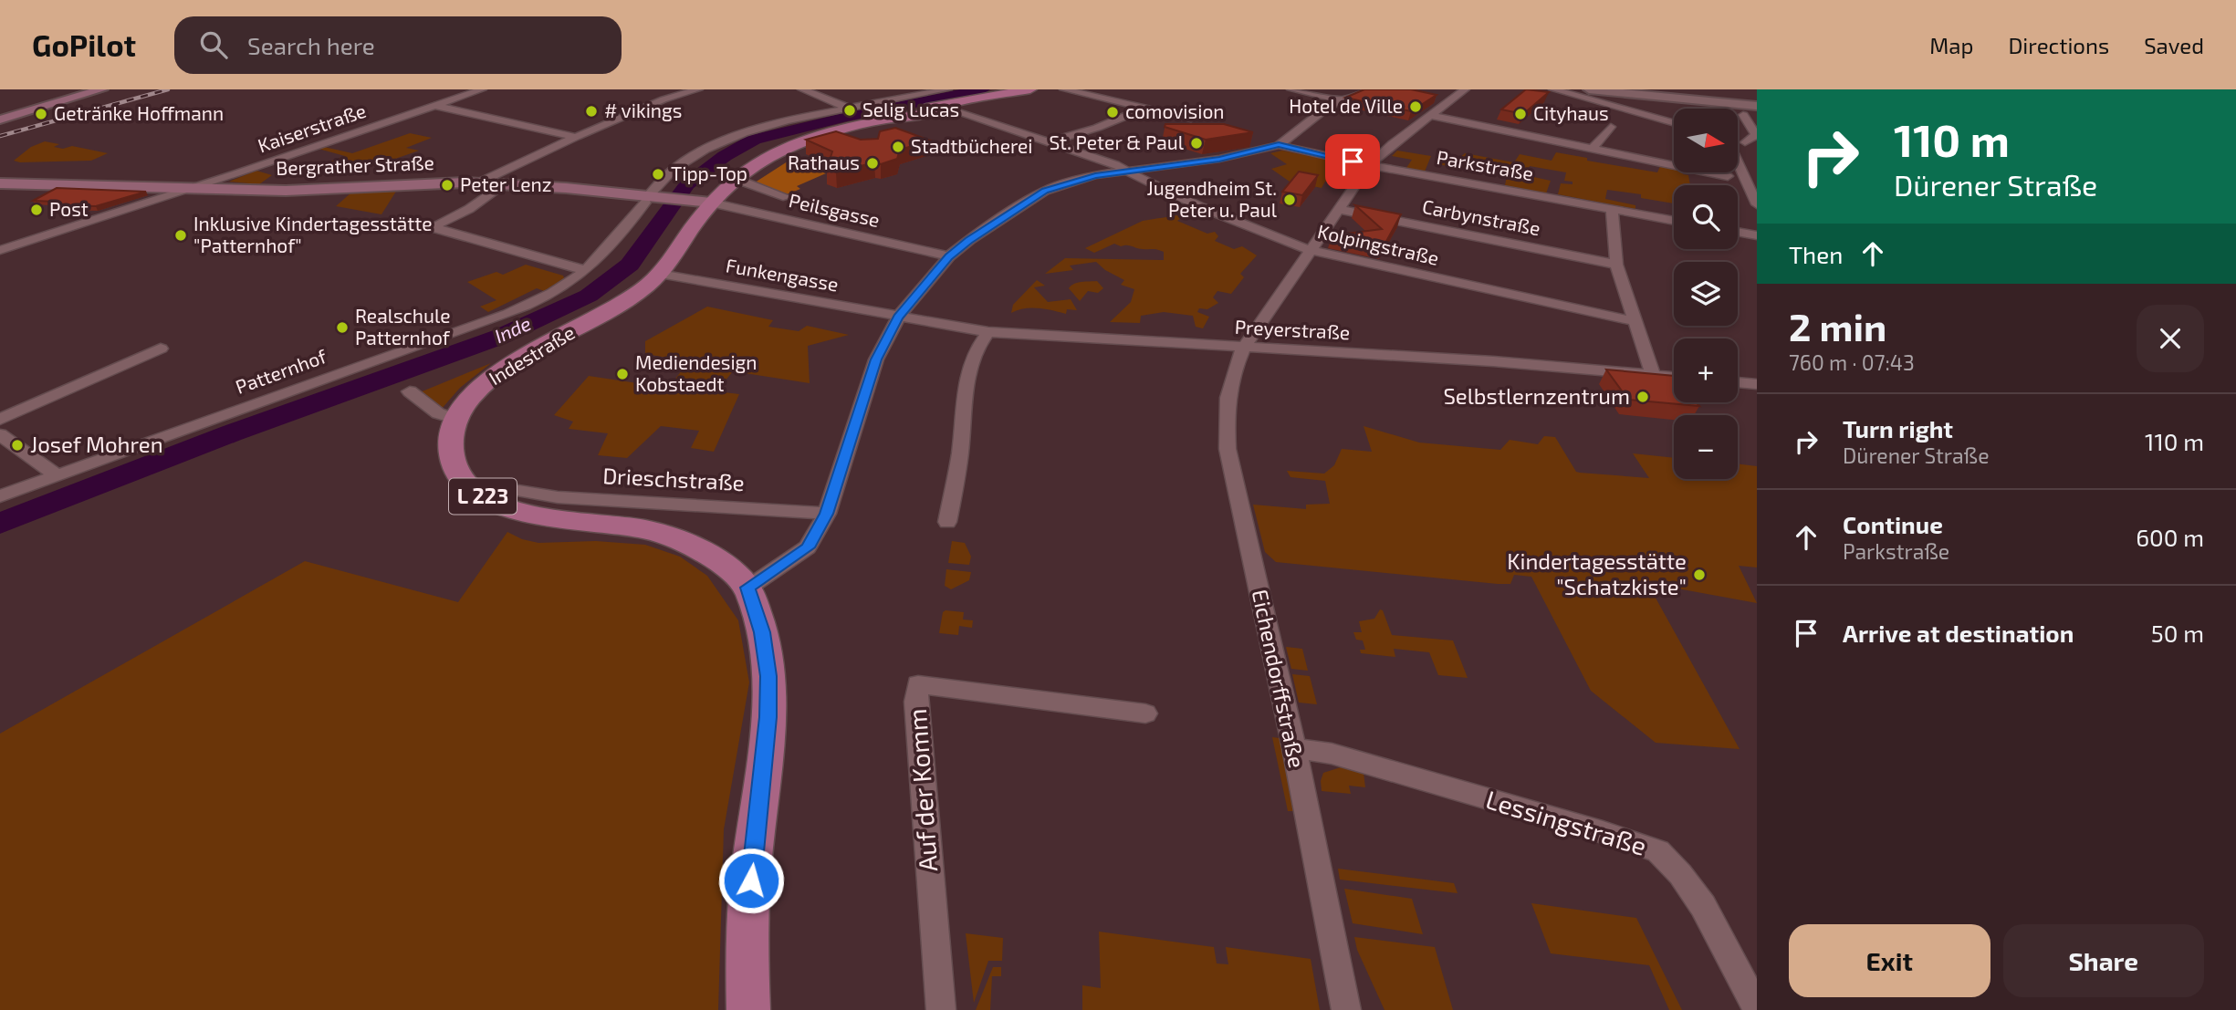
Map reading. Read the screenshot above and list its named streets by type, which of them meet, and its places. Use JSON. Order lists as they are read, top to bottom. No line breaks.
{"streets":{"main road":["Bergrather Straße","Indestraße","L 223"],"street":["Kaiserstraße","Parkstraße","Peilsgasse","Carbynstraße","Kolpingstraße","Funkengasse","Preyerstraße","Patternhof","Drieschstraße","Eichendorffstraße","Auf der Komm","Lessingstraße"]},"crossings":[["Kaiserstraße","Bergrather Straße"],["Bergrather Straße","Peilsgasse"],["Bergrather Straße","Indestraße"],["Bergrather Straße","Patternhof"],["Parkstraße","Eichendorffstraße"],["Peilsgasse","Indestraße"],["Carbynstraße","Eichendorffstraße"],["Kolpingstraße","Indestraße"],["Kolpingstraße","Eichendorffstraße"],["Funkengasse","Preyerstraße"],["Funkengasse","Indestraße"],["Preyerstraße","Eichendorffstraße"],["Indestraße","L 223"],["Eichendorffstraße","Lessingstraße"]],"water":["Inde"],"places":["Hotel de Ville","Selig Lucas","# vikings","comovision","Getränke Hoffmann","Cityhaus","St. Peter & Paul","Stadtbücherei","Rathaus","Tipp-Top","Peter Lenz","Jugendheim St. Peter u. Paul","Post","Inklusive Kindertagesstätte \"Patternhof\"","Realschule Patternhof","Mediendesign Kobstaedt","Selbstlernzentrum","Josef Mohren","Kindertagesstätte \"Schatzkiste\""],"north":"right","page":{"header":"GoPilot","search":"Search here","nav":["Map","Directions","Saved"],"turn":["110 m","Dürener Straße"],"map_buttons":["+","−"],"then":"Then","heading":["2 min","760 m · 07:43"],"list":[{"name":"Turn right","note":"Dürener Straße","value":"110 m"},{"name":"Continue","note":"Parkstraße","value":"600 m"},{"name":"Arrive at destination","value":"50 m"}],"buttons":["Exit","Share"]}}
